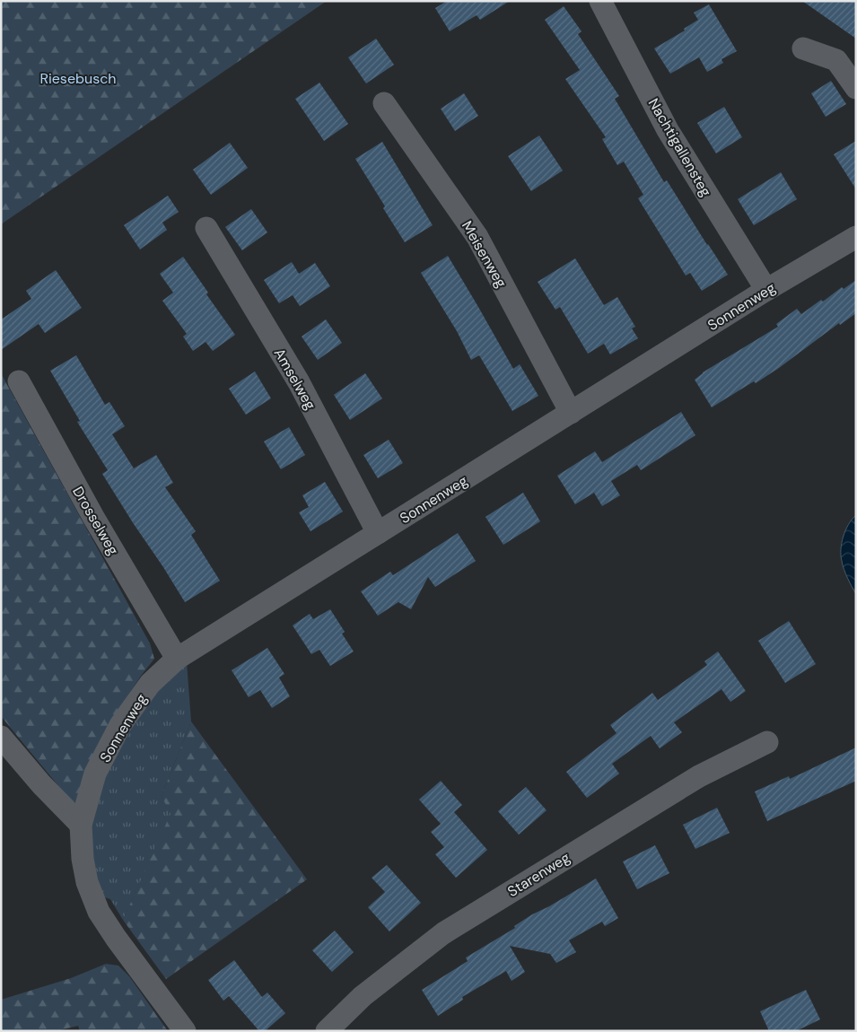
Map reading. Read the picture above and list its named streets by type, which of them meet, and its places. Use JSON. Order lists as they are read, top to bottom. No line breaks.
{"streets":{"street":["Nachtigallensteg","Meisenweg","Sonnenweg","Amselweg","Drosselweg","Starenweg"]},"crossings":[["Nachtigallensteg","Sonnenweg"],["Meisenweg","Sonnenweg"],["Sonnenweg","Amselweg"],["Sonnenweg","Drosselweg"]],"parks":["Riesebusch"]}
